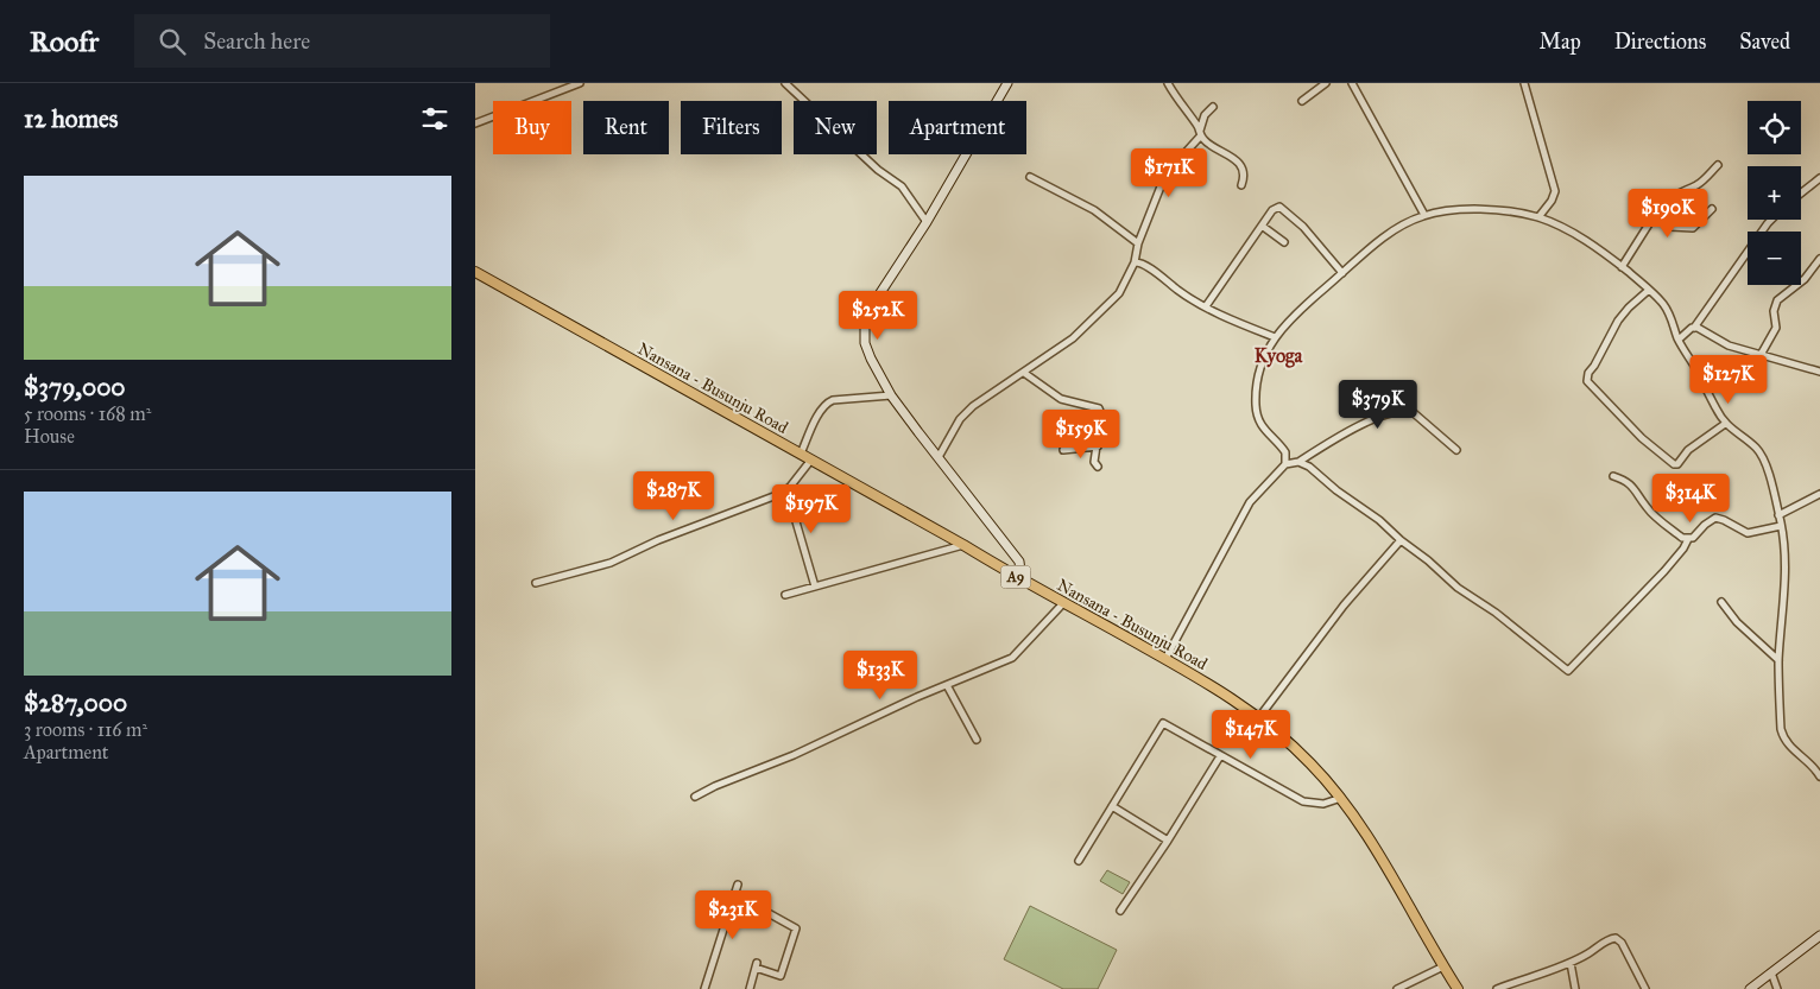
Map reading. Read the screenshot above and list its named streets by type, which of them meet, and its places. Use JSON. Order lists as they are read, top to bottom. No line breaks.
{"streets":{"main road":["Nansana - Busunju Road","A9"]},"districts":["Kyoga"],"page":{"header":"Roofr","search":"Search here","nav":["Map","Directions","Saved"],"heading":"12 homes","map_buttons":["+","−"],"chip":["Buy","Rent","Filters","New","Apartment"],"price":["$171K","$190K","$252K","$127K","$379K","$159K","$287K","$314K","$197K","$133K","$147K","$231K"],"list":[{"name":"$379,000","note":"5 rooms · 168 m² · House"},{"name":"$287,000","note":"3 rooms · 116 m² · Apartment"}]}}
